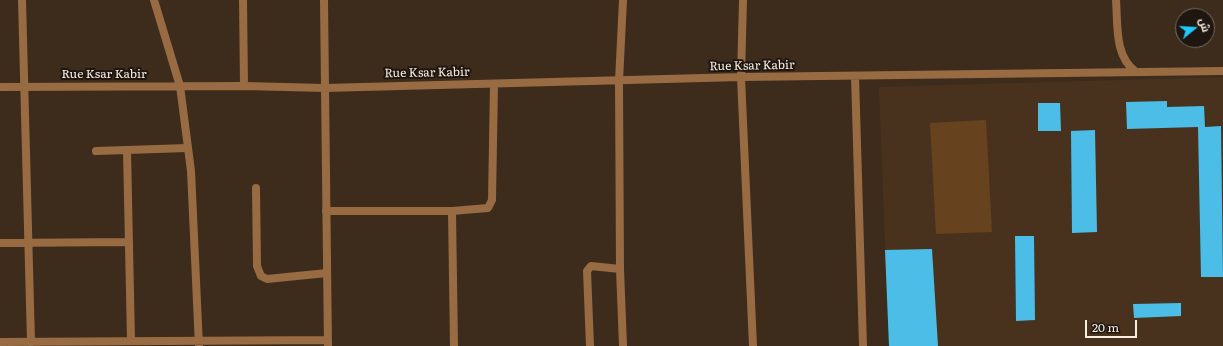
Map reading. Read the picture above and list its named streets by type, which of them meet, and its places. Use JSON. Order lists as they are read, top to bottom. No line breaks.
{"streets":{"street":["Rue Ksar Kabir"]},"scale_bar":"20 m","north":"right"}
